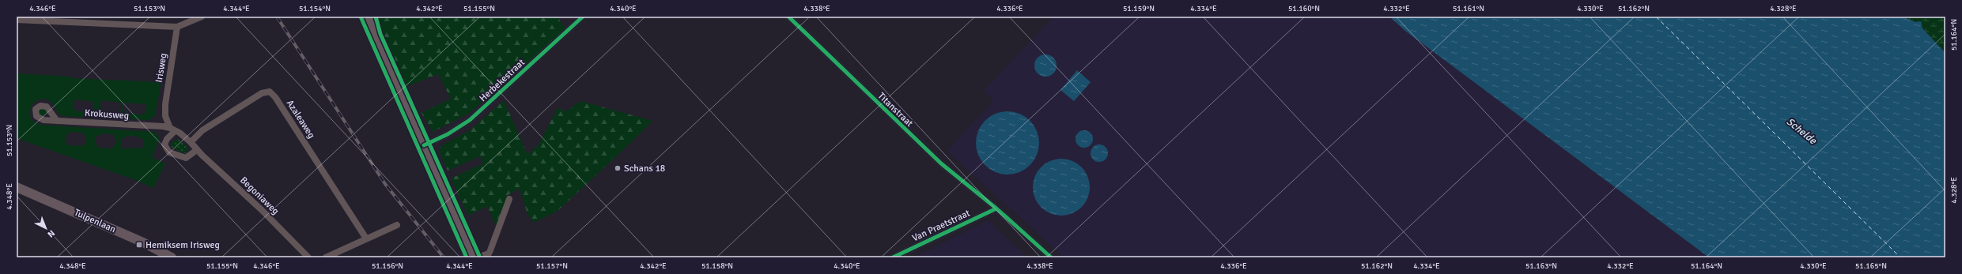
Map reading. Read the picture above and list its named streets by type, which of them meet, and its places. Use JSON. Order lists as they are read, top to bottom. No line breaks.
{"streets":{"main road":["Tulpenlaan"],"street":["Irisweg","Herbekestraat","Titanstraat","Krokusweg","Azaleaweg","Begoniaweg","Van Praetstraat"]},"crossings":[["Irisweg","Krokusweg"],["Titanstraat","Van Praetstraat"]],"water":["Schelde"],"places":{"other":["Schans 18"],"transit":["Hemiksem Irisweg"]},"north":"bottom right","coordinates":["4.346°E","51.153°N","4.344°E","51.154°N","4.342°E","51.155°N","4.340°E","4.338°E","4.336°E","51.159°N","4.334°E","51.160°N","4.332°E","51.161°N","4.330°E","51.162°N","4.328°E","51.164°N","4.348°E","51.156°N","51.157°N","51.158°N","51.163°N","51.165°N"]}
